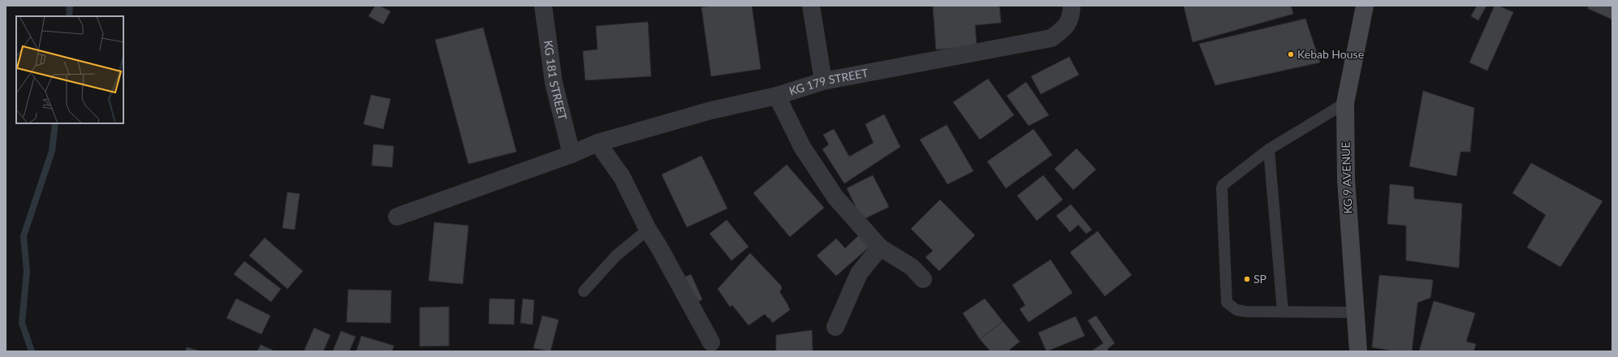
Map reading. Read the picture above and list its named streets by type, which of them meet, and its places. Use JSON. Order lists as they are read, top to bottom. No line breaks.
{"streets":{"main road":["KG 9 AVENUE"],"street":["KG 181 STREET","KG 179 STREET"]},"crossings":[["KG 181 STREET","KG 179 STREET"]],"places":["Kebab House","SP"]}
